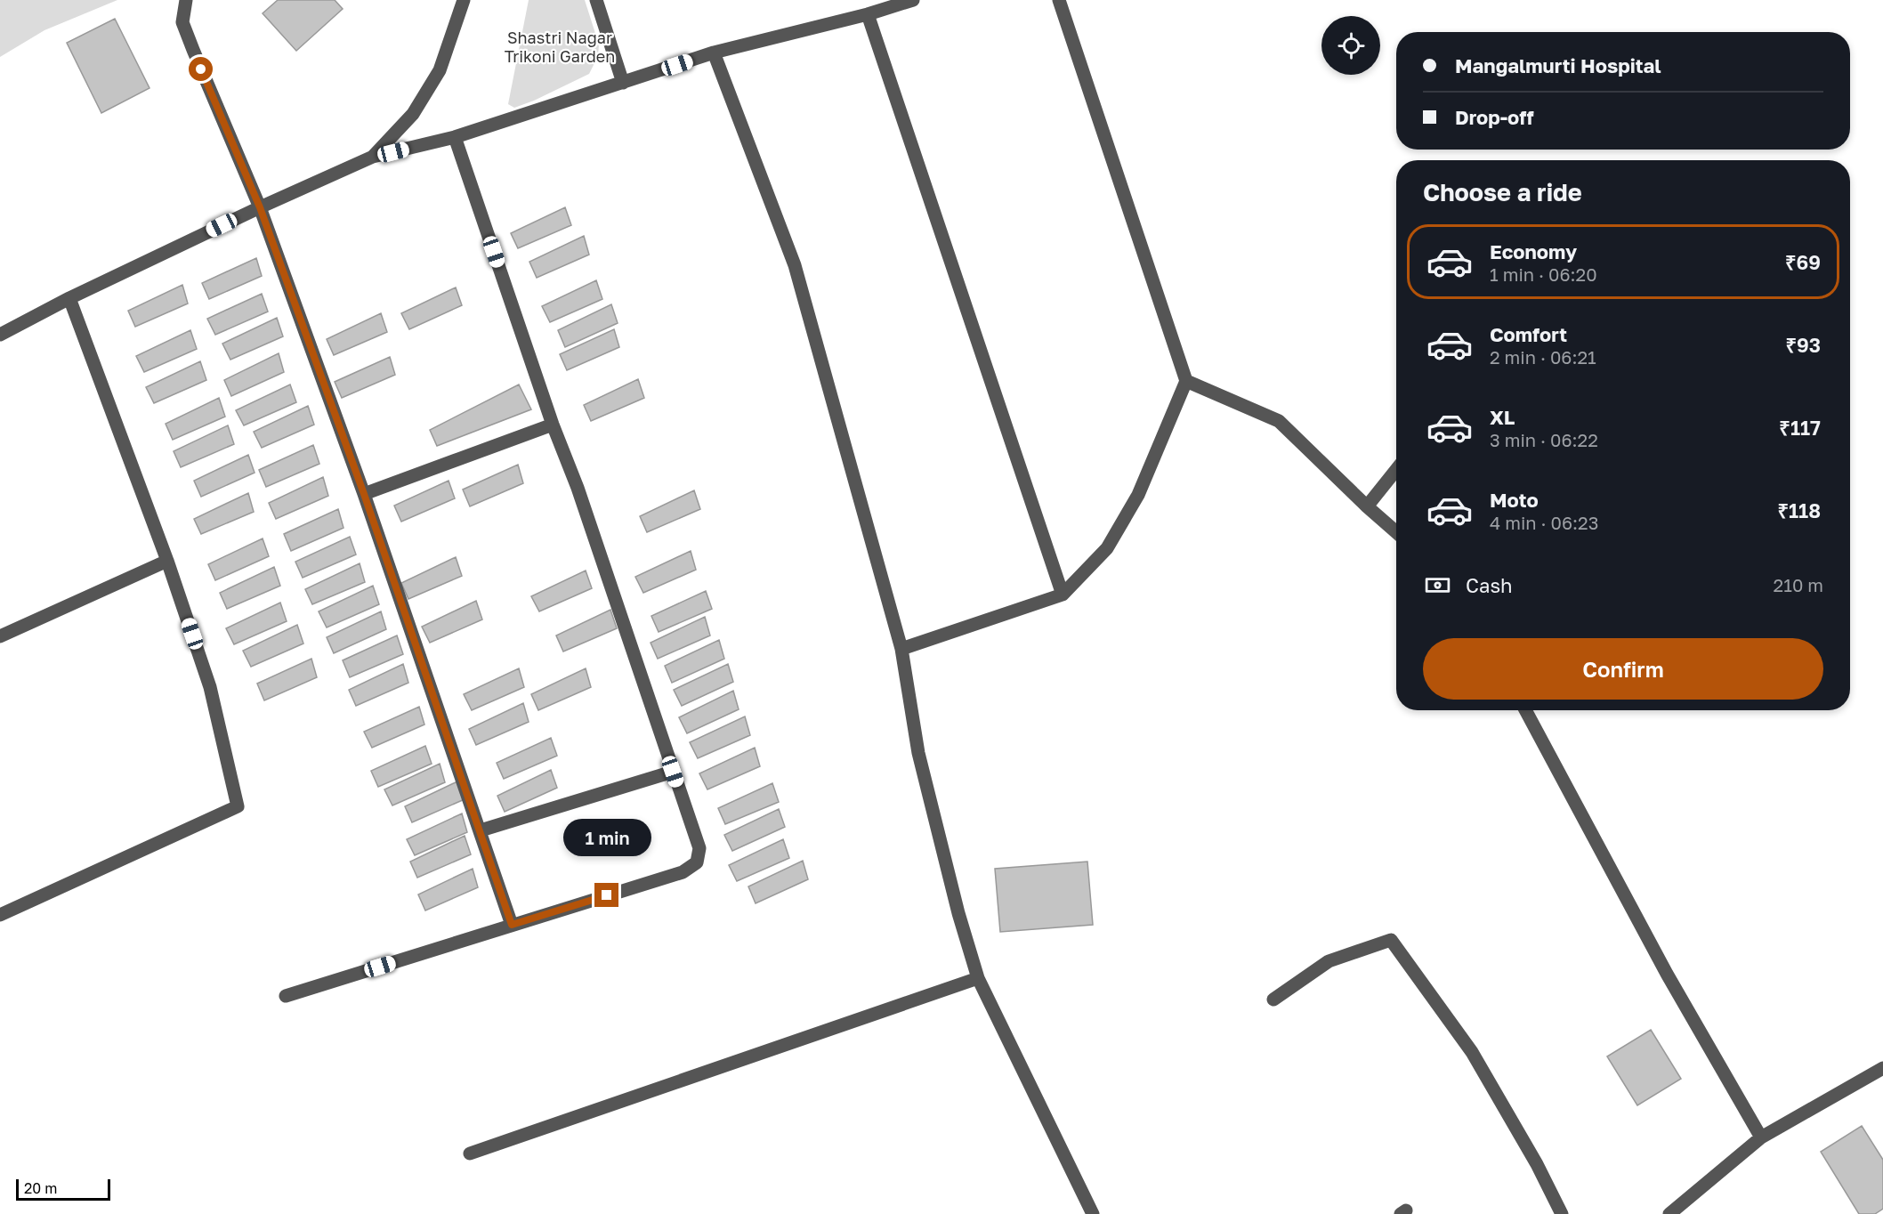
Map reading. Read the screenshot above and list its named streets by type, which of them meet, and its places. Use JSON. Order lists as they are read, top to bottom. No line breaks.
{"parks":["Shastri Nagar Trikoni Garden"],"scale_bar":"20 m","page":{"banner":["Mangalmurti Hospital","Drop-off"],"heading":"Choose a ride","list":[{"name":"Economy","note":"1 min · 06:20","value":"₹69"},{"name":"Comfort","note":"2 min · 06:21","value":"₹93"},{"name":"XL","note":"3 min · 06:22","value":"₹117"},{"name":"Moto","note":"4 min · 06:23","value":"₹118"}],"pay":["Cash","210 m"],"buttons":"Confirm","bubble":"1 min","scale":"20 m"}}
